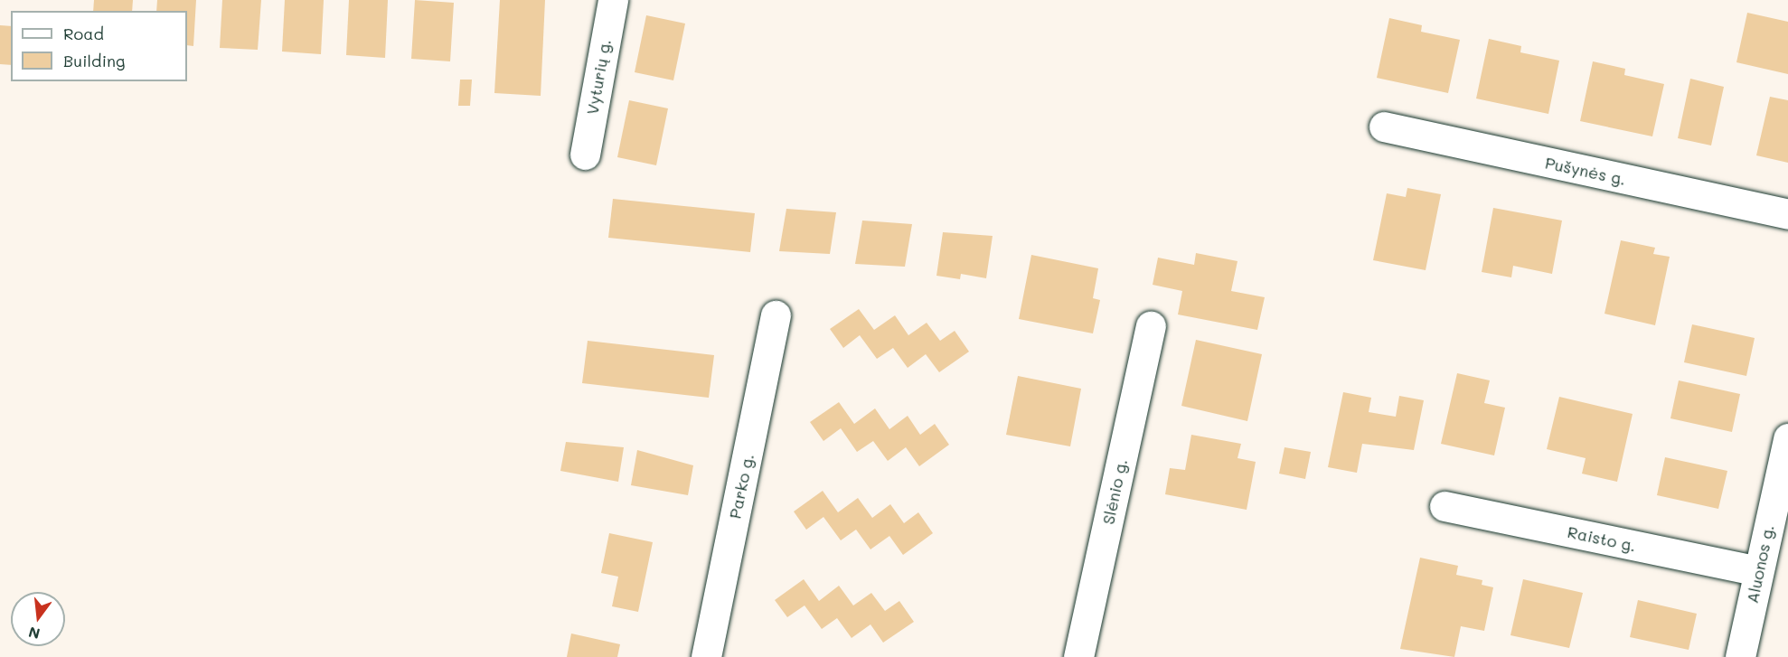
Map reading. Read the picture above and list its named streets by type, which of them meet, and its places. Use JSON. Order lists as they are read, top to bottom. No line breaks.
{"streets":{"street":["Vyturių g.","Pušynės g.","Parko g.","Slėnio g.","Raisto g.","Aluonos g."]},"crossings":[["Raisto g.","Aluonos g."]],"legend":["Road","Building"],"north":"bottom"}
